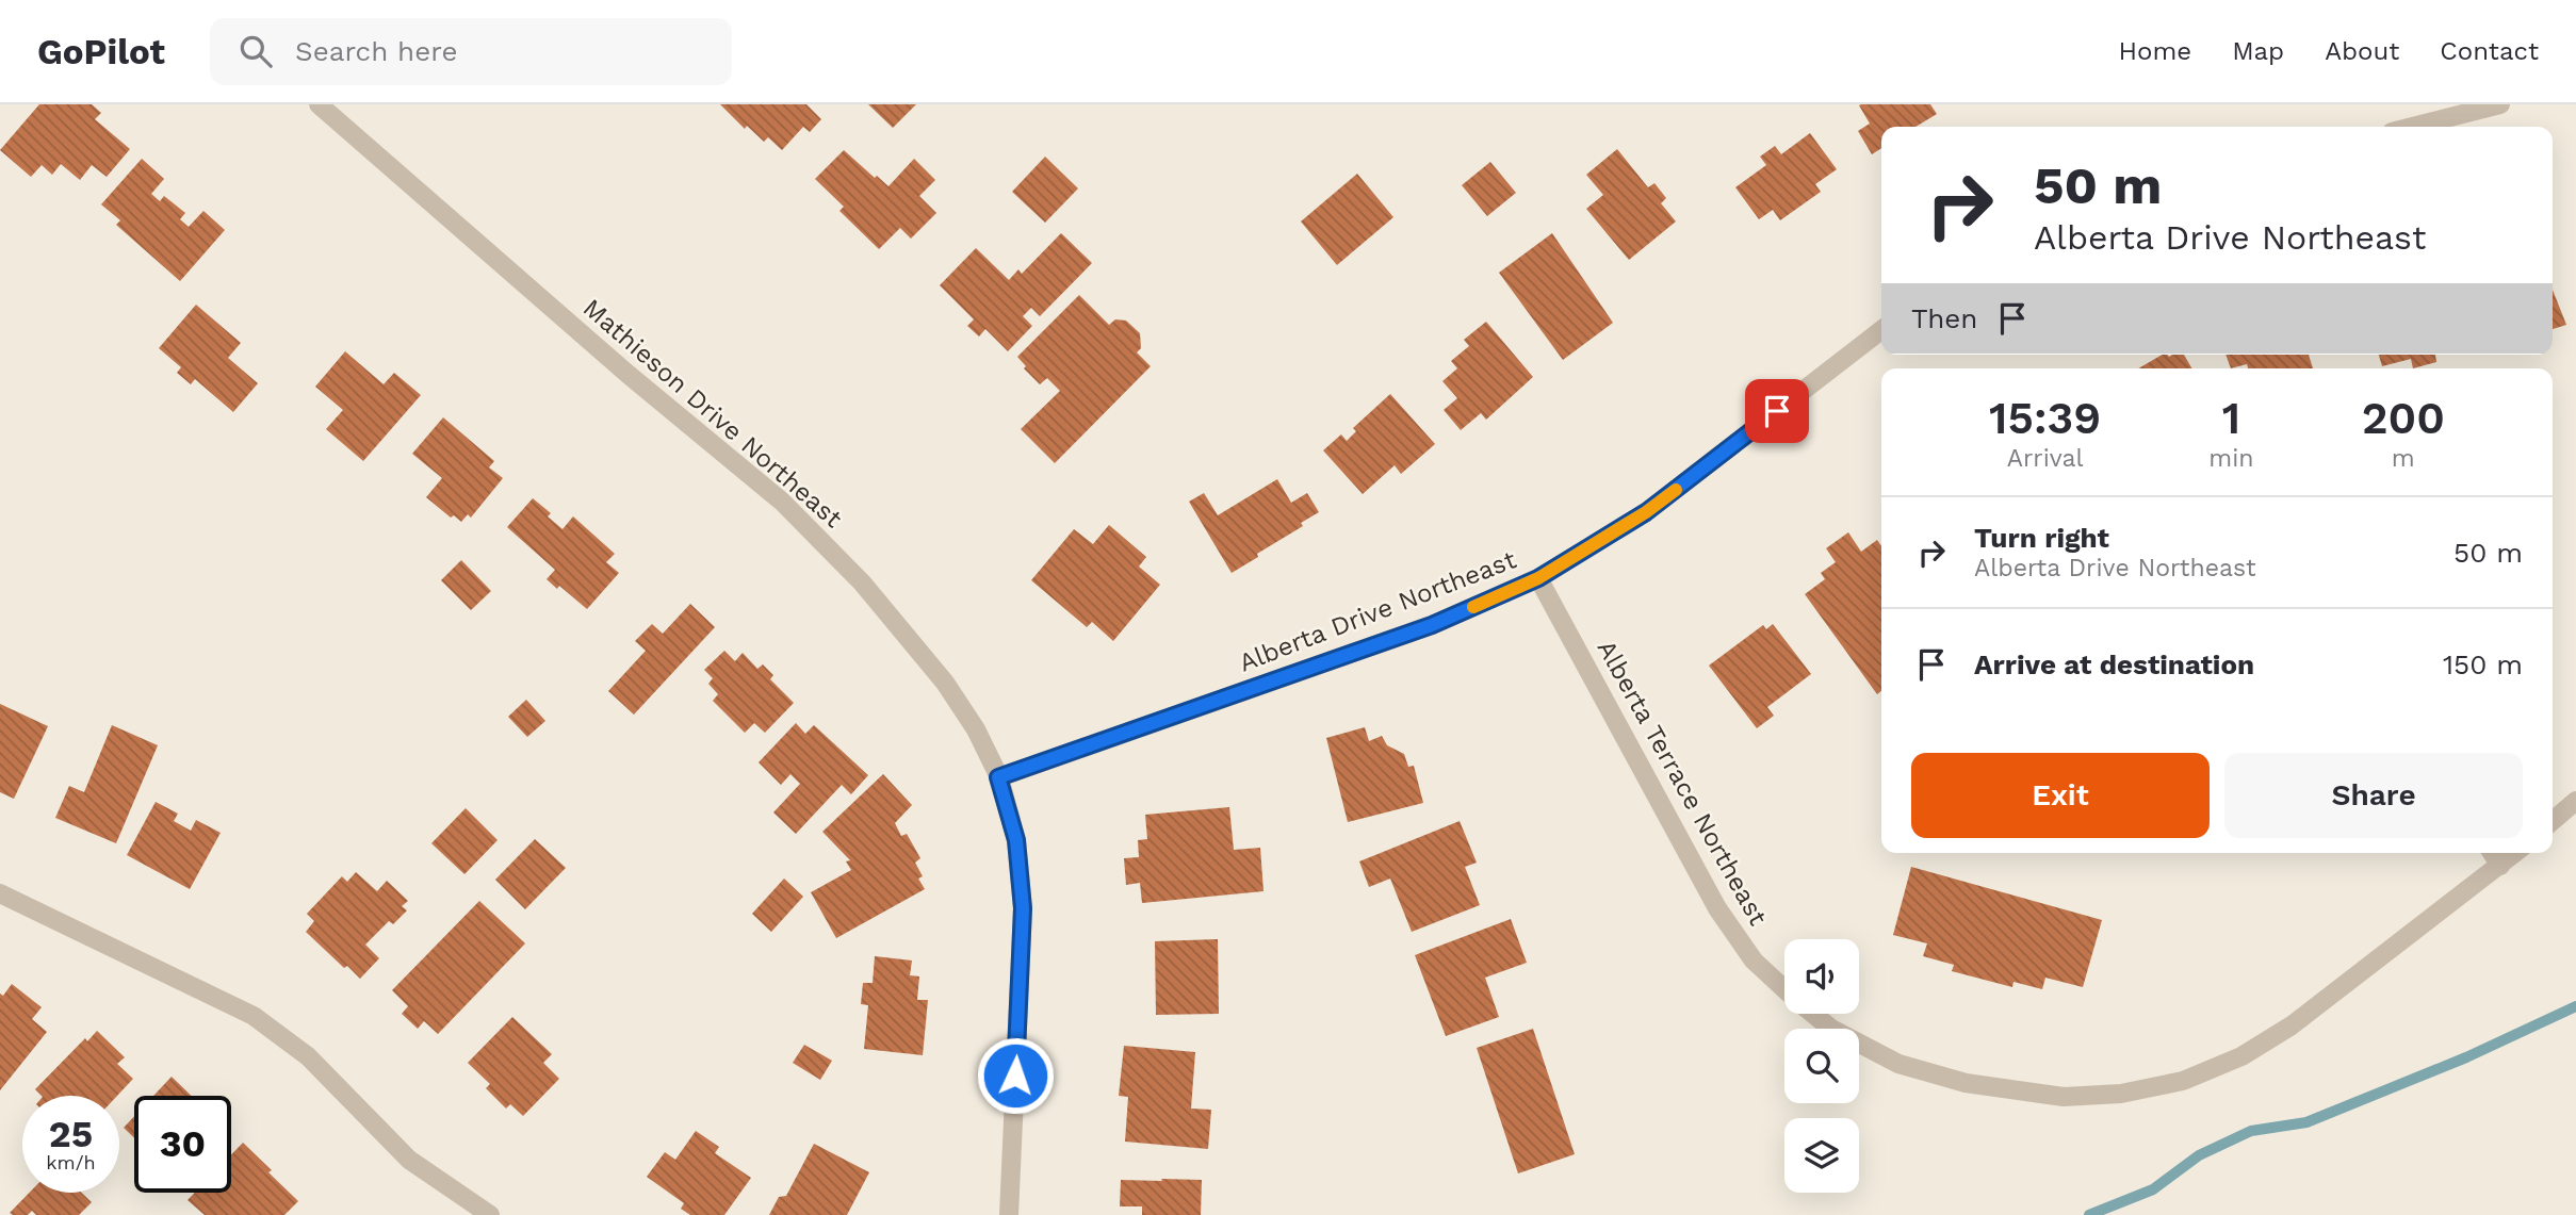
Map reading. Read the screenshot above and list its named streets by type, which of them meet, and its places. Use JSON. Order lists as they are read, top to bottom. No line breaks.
{"streets":{"street":["Mathieson Drive Northeast","Alberta Drive Northeast","Alberta Terrace Northeast"]},"crossings":[["Mathieson Drive Northeast","Alberta Drive Northeast"],["Alberta Drive Northeast","Alberta Terrace Northeast"]],"page":{"header":"GoPilot","search":"Search here","nav":["Home","Map","About","Contact"],"turn":["50 m","Alberta Drive Northeast"],"then":"Then","eta":["15:39","Arrival","1","min","200","m"],"list":[{"name":"Turn right","note":"Alberta Drive Northeast","value":"50 m"},{"name":"Arrive at destination","value":"150 m"}],"buttons":["Exit","Share"],"speed":"25 km/h","limit":"30"}}
